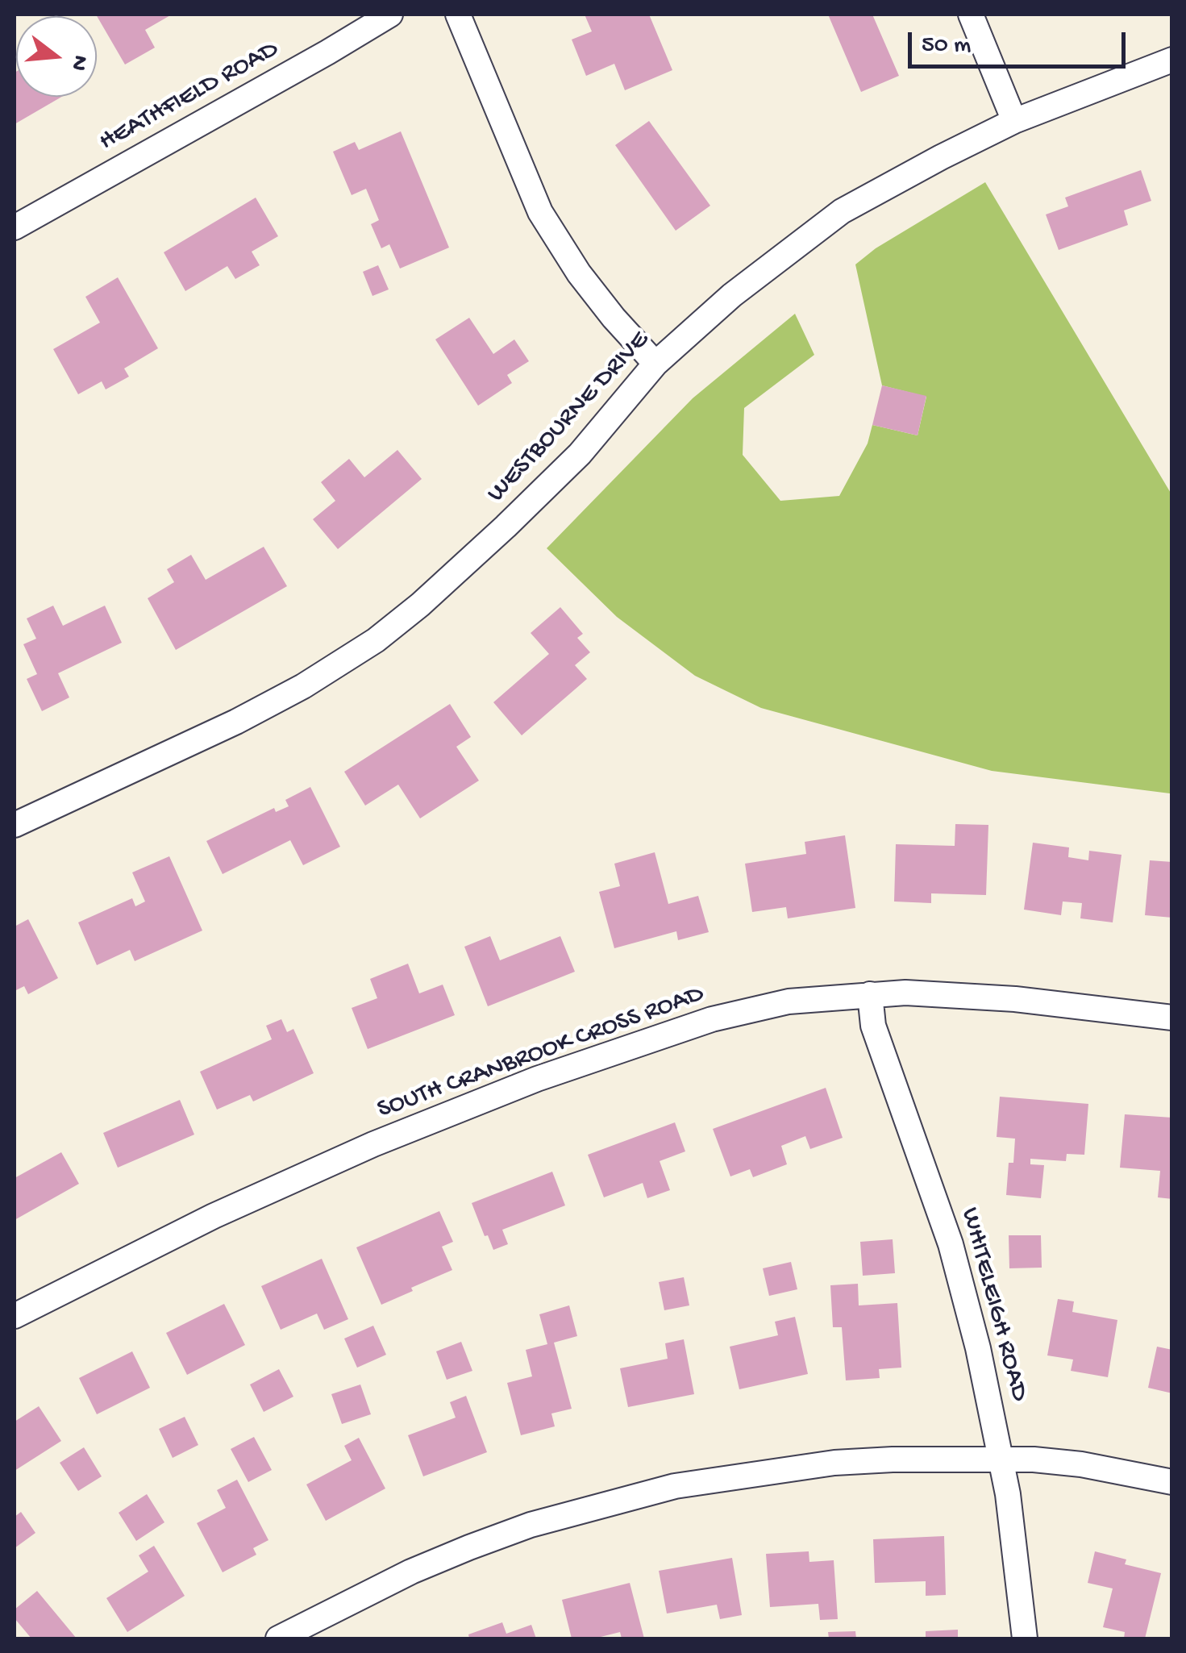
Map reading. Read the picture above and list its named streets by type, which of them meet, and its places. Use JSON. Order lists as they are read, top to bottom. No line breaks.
{"streets":{"street":["HEATHFIELD ROAD","WESTBOURNE DRIVE","SOUTH CRANBROOK CROSS ROAD","WHITELEIGH ROAD"]},"crossings":[["SOUTH CRANBROOK CROSS ROAD","WHITELEIGH ROAD"]],"scale_bar":"50 m","north":"right"}
